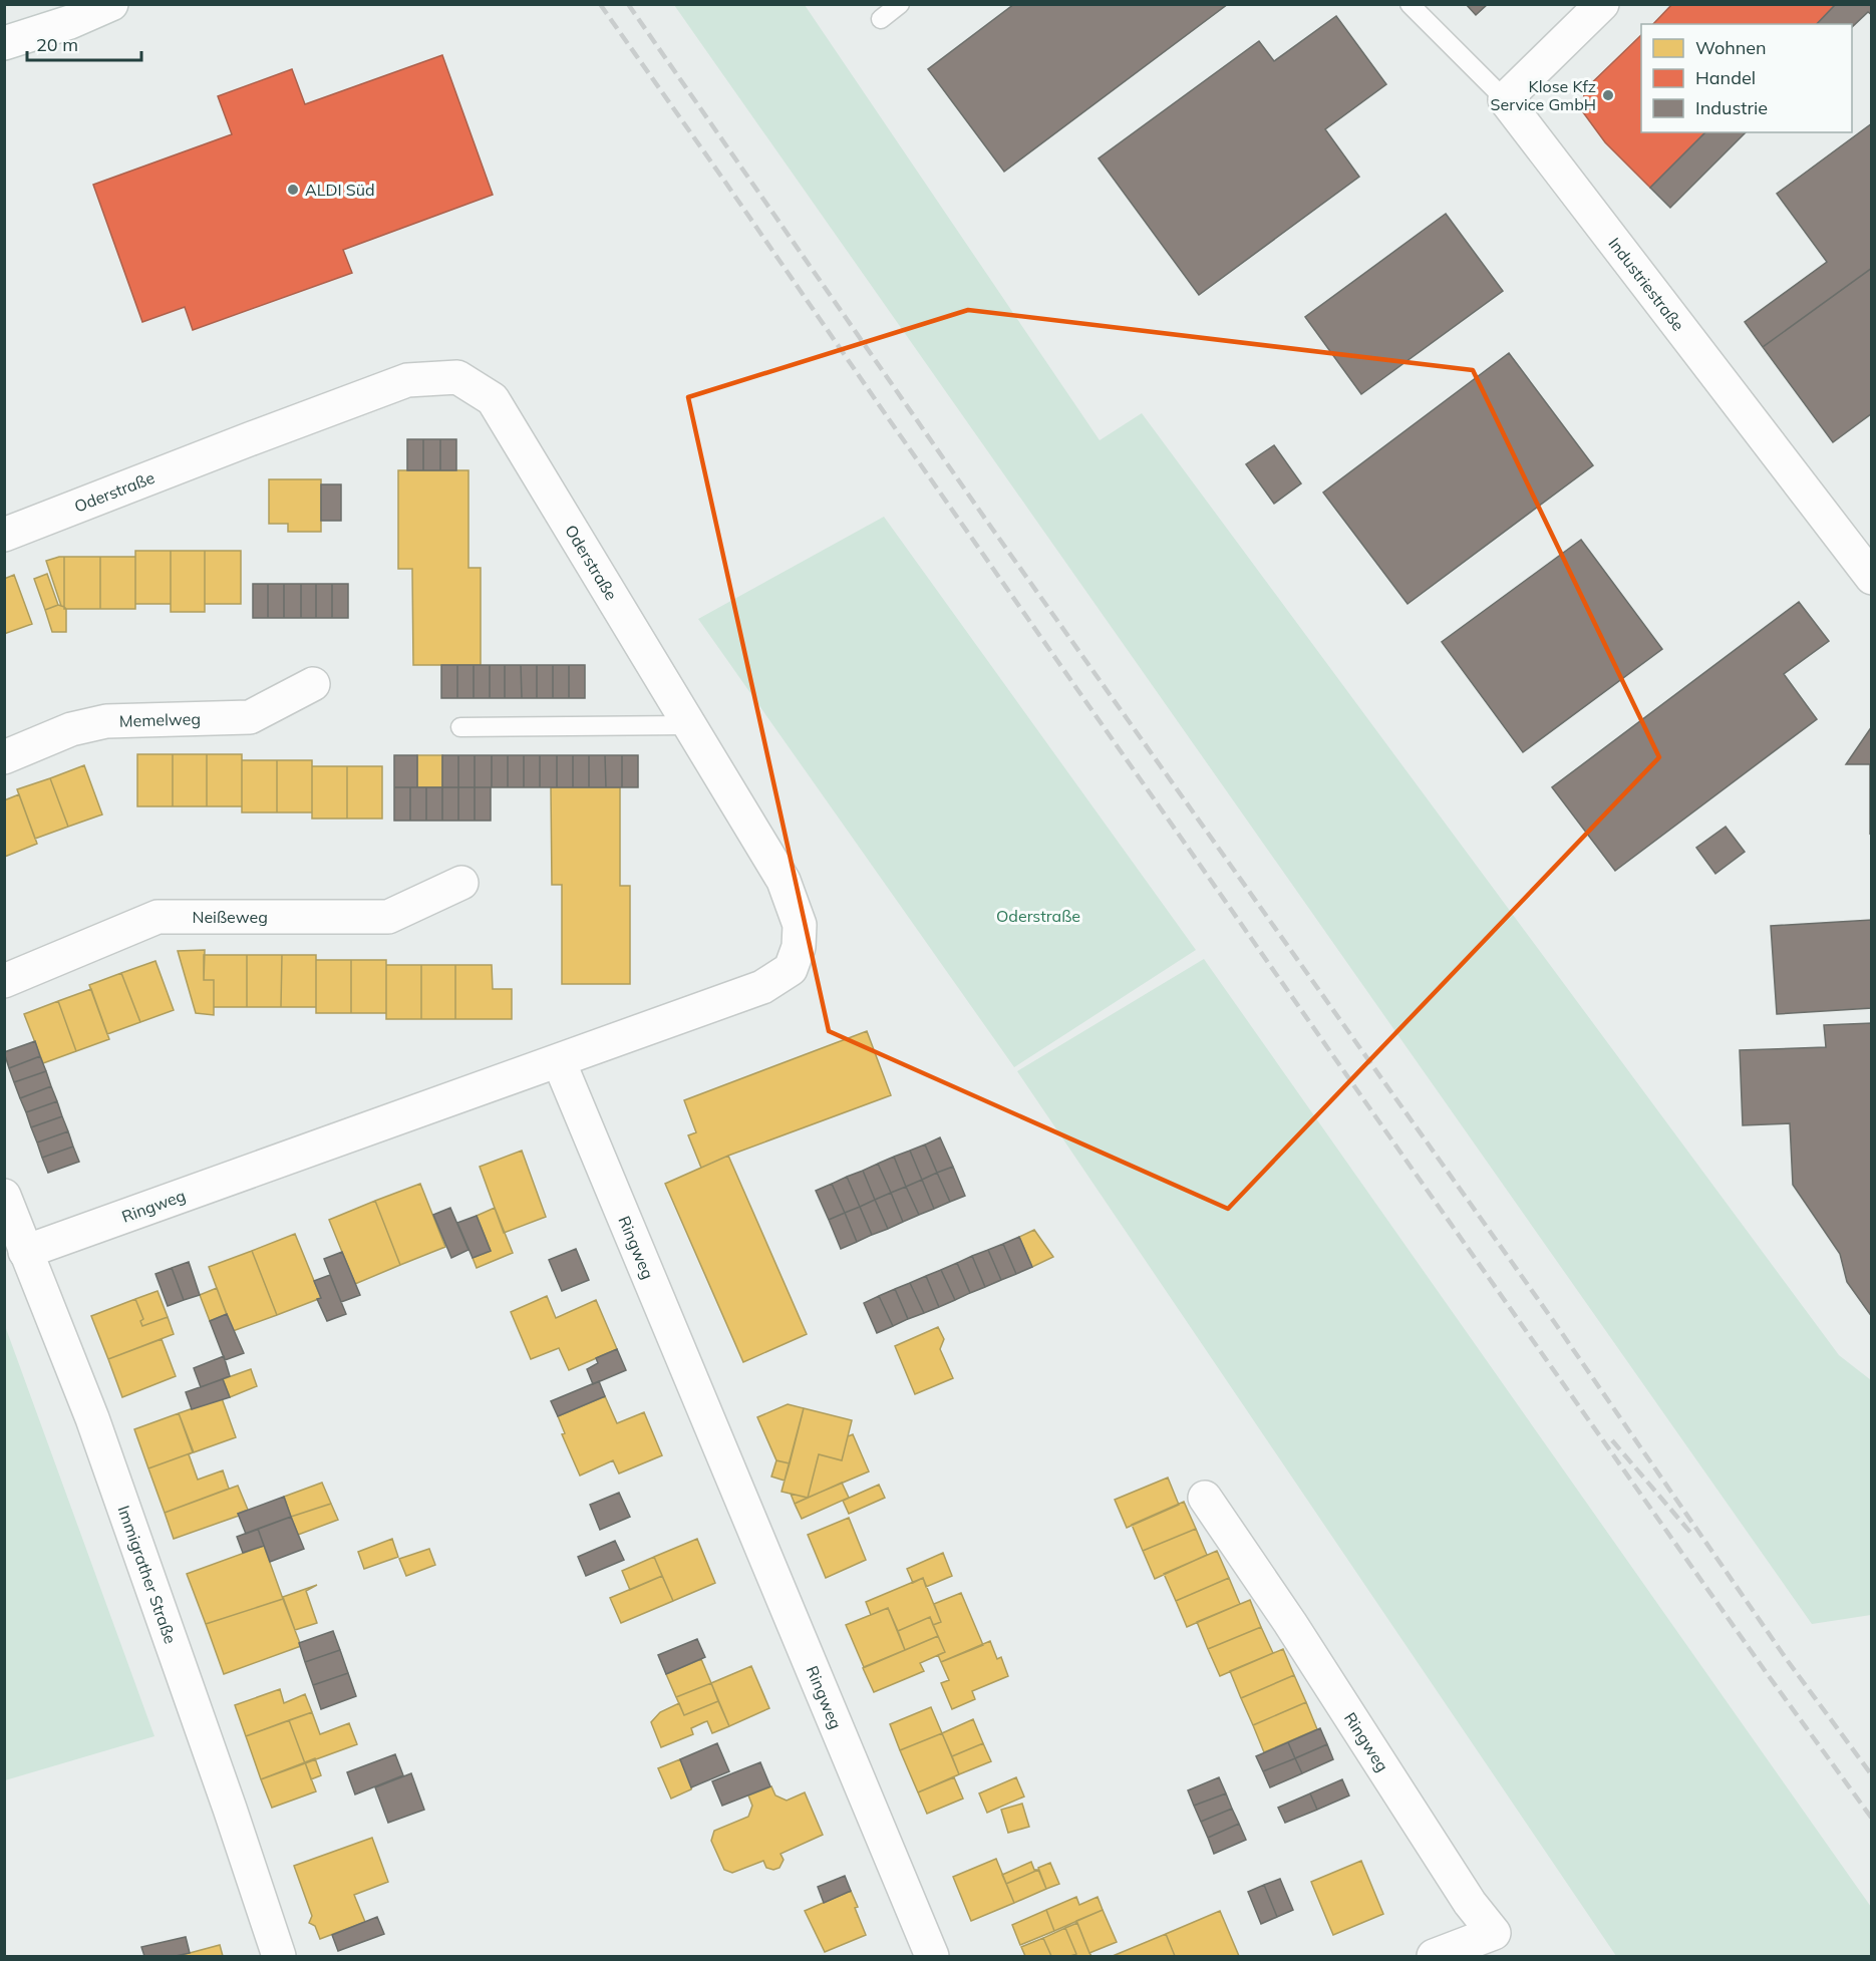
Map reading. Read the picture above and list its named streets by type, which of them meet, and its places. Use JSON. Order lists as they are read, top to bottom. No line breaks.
{"streets":{"street":["Industriestraße","Oderstraße","Memelweg","Neißeweg","Ringweg","Immigrather Straße"]},"crossings":[["Oderstraße","Ringweg"],["Ringweg","Immigrather Straße"]],"parks":["Oderstraße"],"places":["Klose Kfz Service GmbH","ALDI Süd"],"legend":["Wohnen","Handel","Industrie"],"scale_bar":"20 m"}
